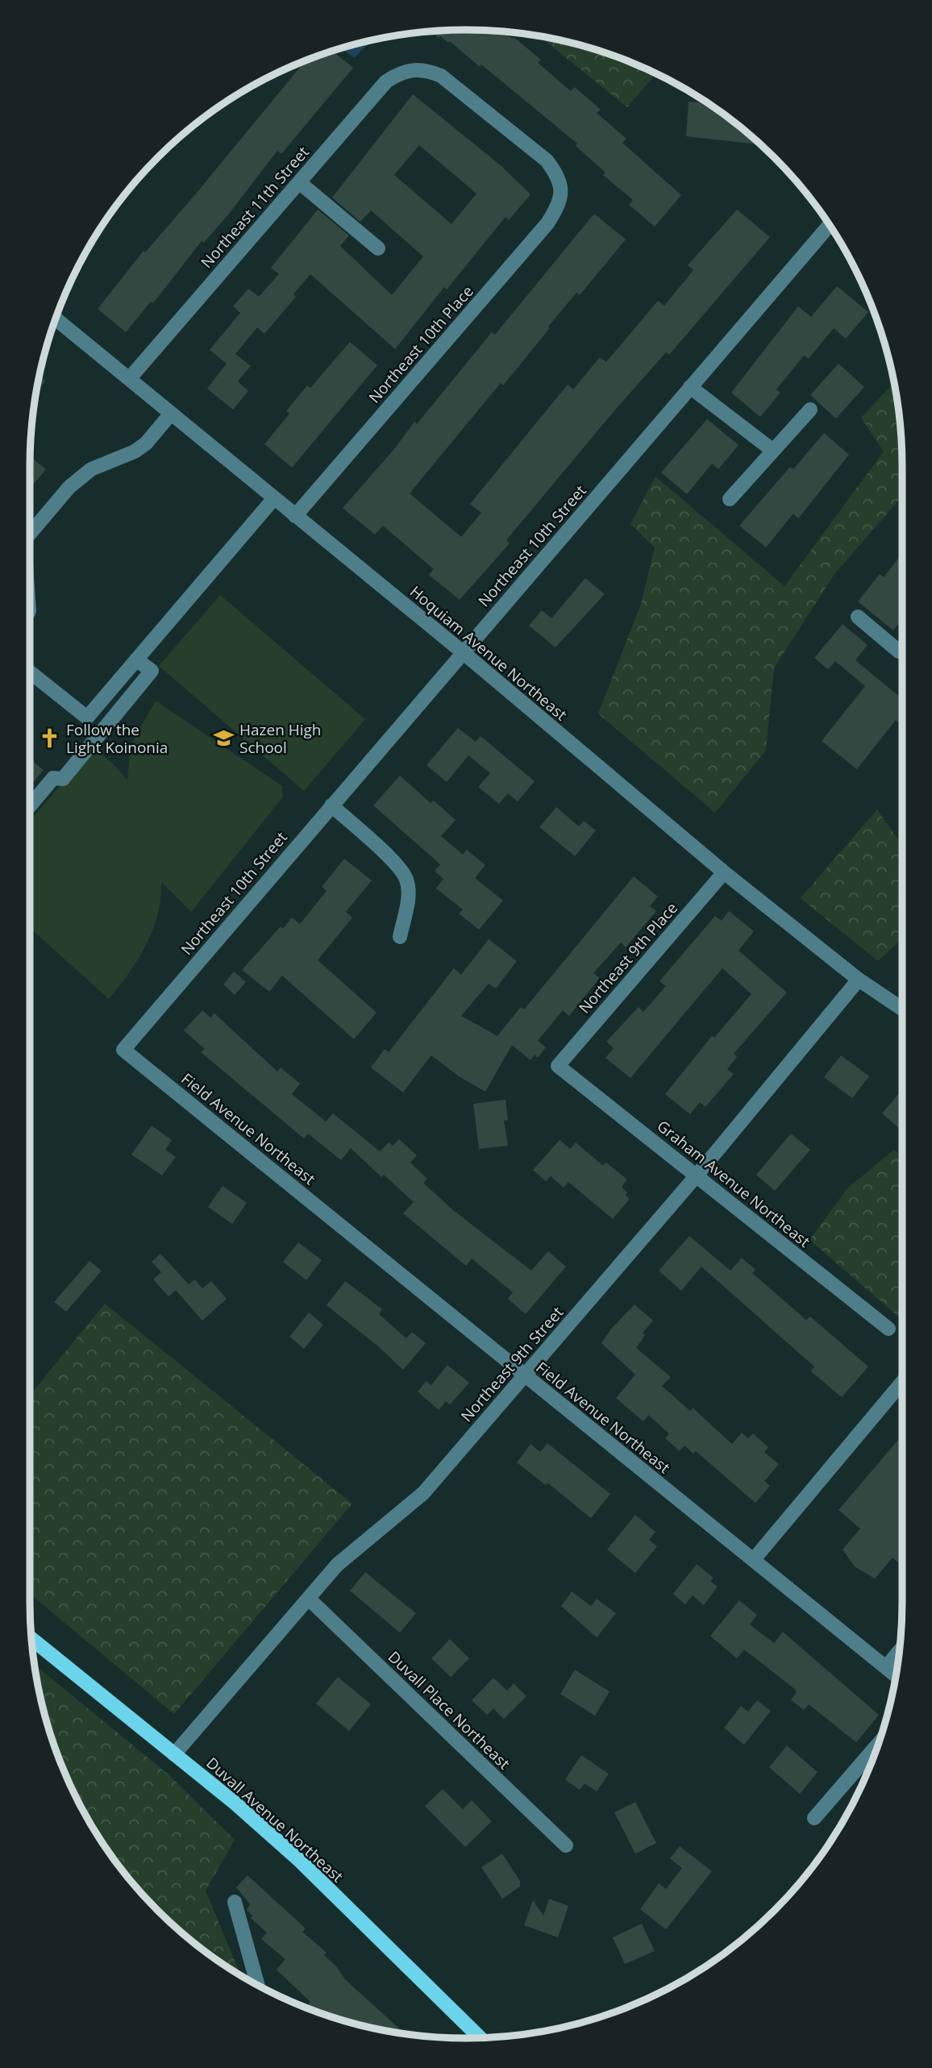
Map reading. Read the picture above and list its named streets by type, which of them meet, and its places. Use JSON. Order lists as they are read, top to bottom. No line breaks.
{"streets":{"main road":["Duvall Avenue Northeast"],"street":["Northeast 11th Street","Northeast 10th Place","Northeast 10th Street","Hoquiam Avenue Northeast","Northeast 9th Place","Field Avenue Northeast","Graham Avenue Northeast","Northeast 9th Street","Duvall Place Northeast"]},"crossings":[["Northeast 11th Street","Northeast 10th Place"],["Northeast 11th Street","Hoquiam Avenue Northeast"],["Northeast 10th Place","Hoquiam Avenue Northeast"],["Northeast 10th Street","Hoquiam Avenue Northeast"],["Northeast 10th Street","Field Avenue Northeast"],["Hoquiam Avenue Northeast","Northeast 9th Place"],["Hoquiam Avenue Northeast","Northeast 9th Street"],["Northeast 9th Place","Graham Avenue Northeast"],["Field Avenue Northeast","Northeast 9th Street"],["Graham Avenue Northeast","Northeast 9th Street"],["Northeast 9th Street","Duvall Place Northeast"],["Northeast 9th Street","Duvall Avenue Northeast"]],"places":{"church":["Follow the Light Koinonia"],"school or university":["Hazen High School"]}}
